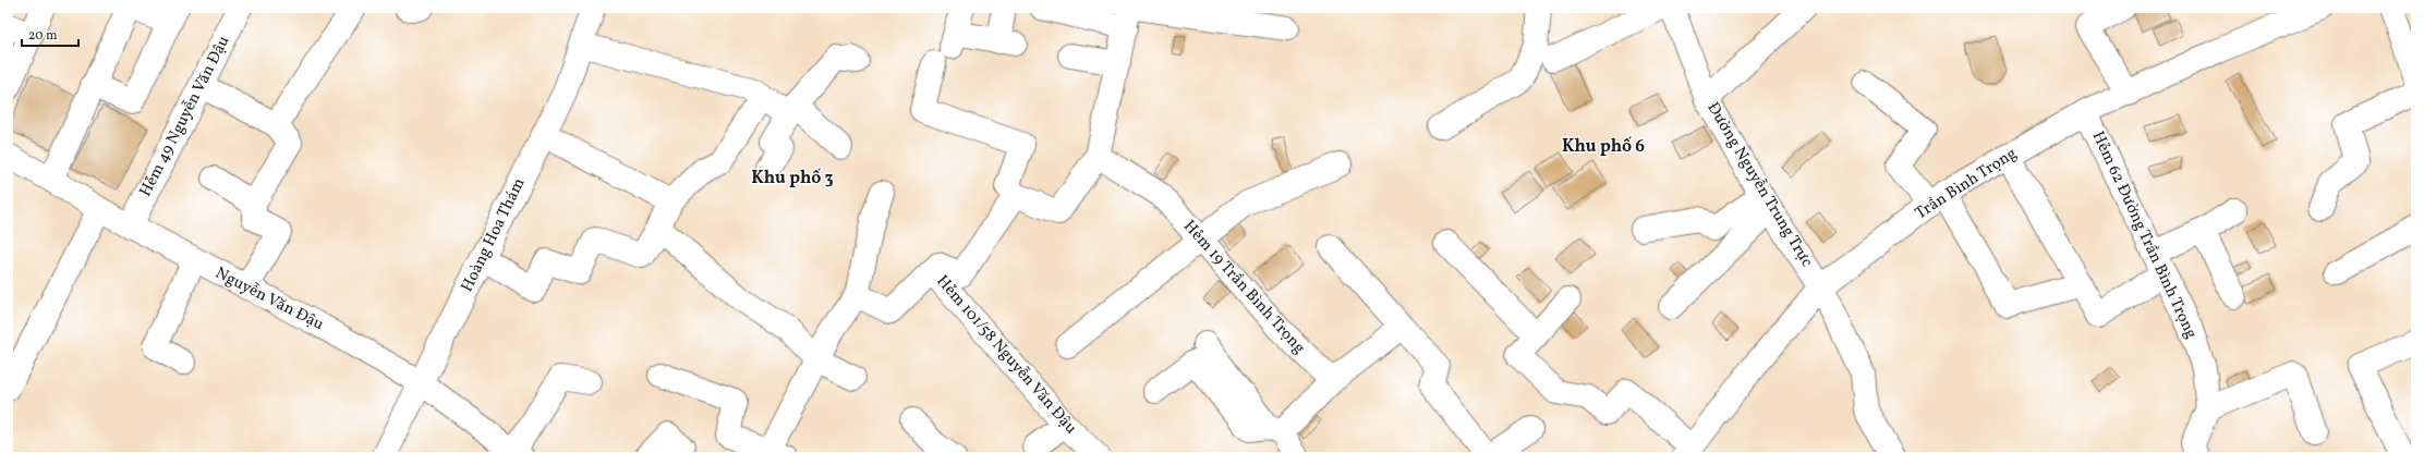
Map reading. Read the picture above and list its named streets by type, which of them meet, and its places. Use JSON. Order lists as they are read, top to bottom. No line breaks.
{"streets":{"street":["Hẻm 49 Nguyễn Văn Đậu","Trần Bình Trọng","Đường Nguyễn Trung Trực","Hoàng Hoa Thám","Hẻm 62 Đường Trần Bình Trọng","Hẻm 19 Trần Bình Trọng","Nguyễn Văn Đậu","Hẻm 101/58 Nguyễn Văn Đậu"]},"crossings":[["Hẻm 49 Nguyễn Văn Đậu","Nguyễn Văn Đậu"],["Trần Bình Trọng","Đường Nguyễn Trung Trực"],["Trần Bình Trọng","Hẻm 62 Đường Trần Bình Trọng"],["Hoàng Hoa Thám","Nguyễn Văn Đậu"]],"districts":["Khu phố 6","Khu phố 3"],"scale_bar":"20 m"}
